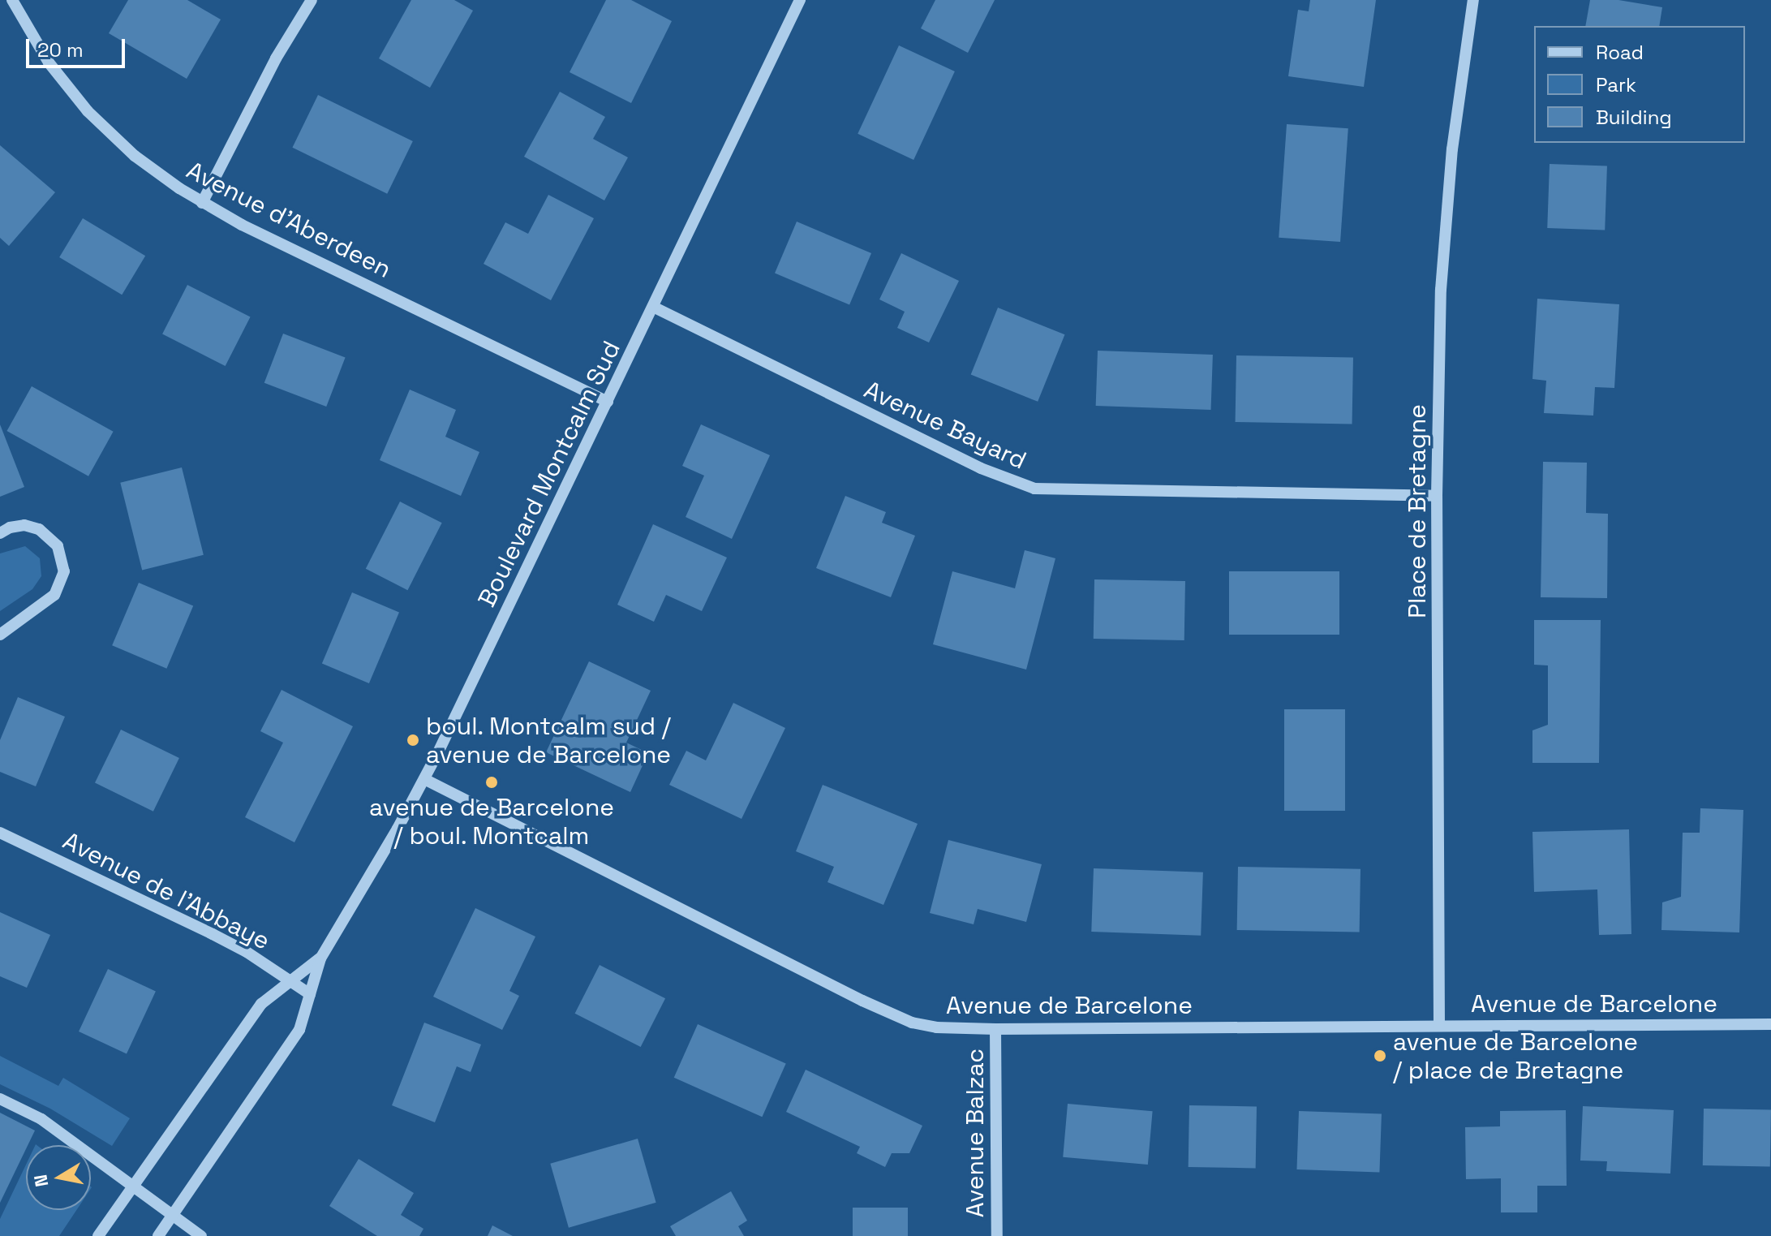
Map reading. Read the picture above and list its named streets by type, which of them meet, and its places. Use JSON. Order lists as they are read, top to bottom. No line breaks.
{"streets":{"street":["Avenue d'Aberdeen","Avenue Bayard","Boulevard Montcalm Sud","Place de Bretagne","Avenue de l'Abbaye","Avenue de Barcelone","Avenue Balzac"]},"crossings":[["Avenue d'Aberdeen","Boulevard Montcalm Sud"],["Avenue Bayard","Boulevard Montcalm Sud"],["Avenue Bayard","Place de Bretagne"],["Boulevard Montcalm Sud","Avenue de l'Abbaye"],["Boulevard Montcalm Sud","Avenue de Barcelone"],["Place de Bretagne","Avenue de Barcelone"],["Avenue de Barcelone","Avenue Balzac"]],"places":["boul. Montcalm sud / avenue de Barcelone","avenue de Barcelone / boul. Montcalm","avenue de Barcelone / place de Bretagne"],"legend":["Road","Park","Building"],"scale_bar":"20 m","north":"left"}
